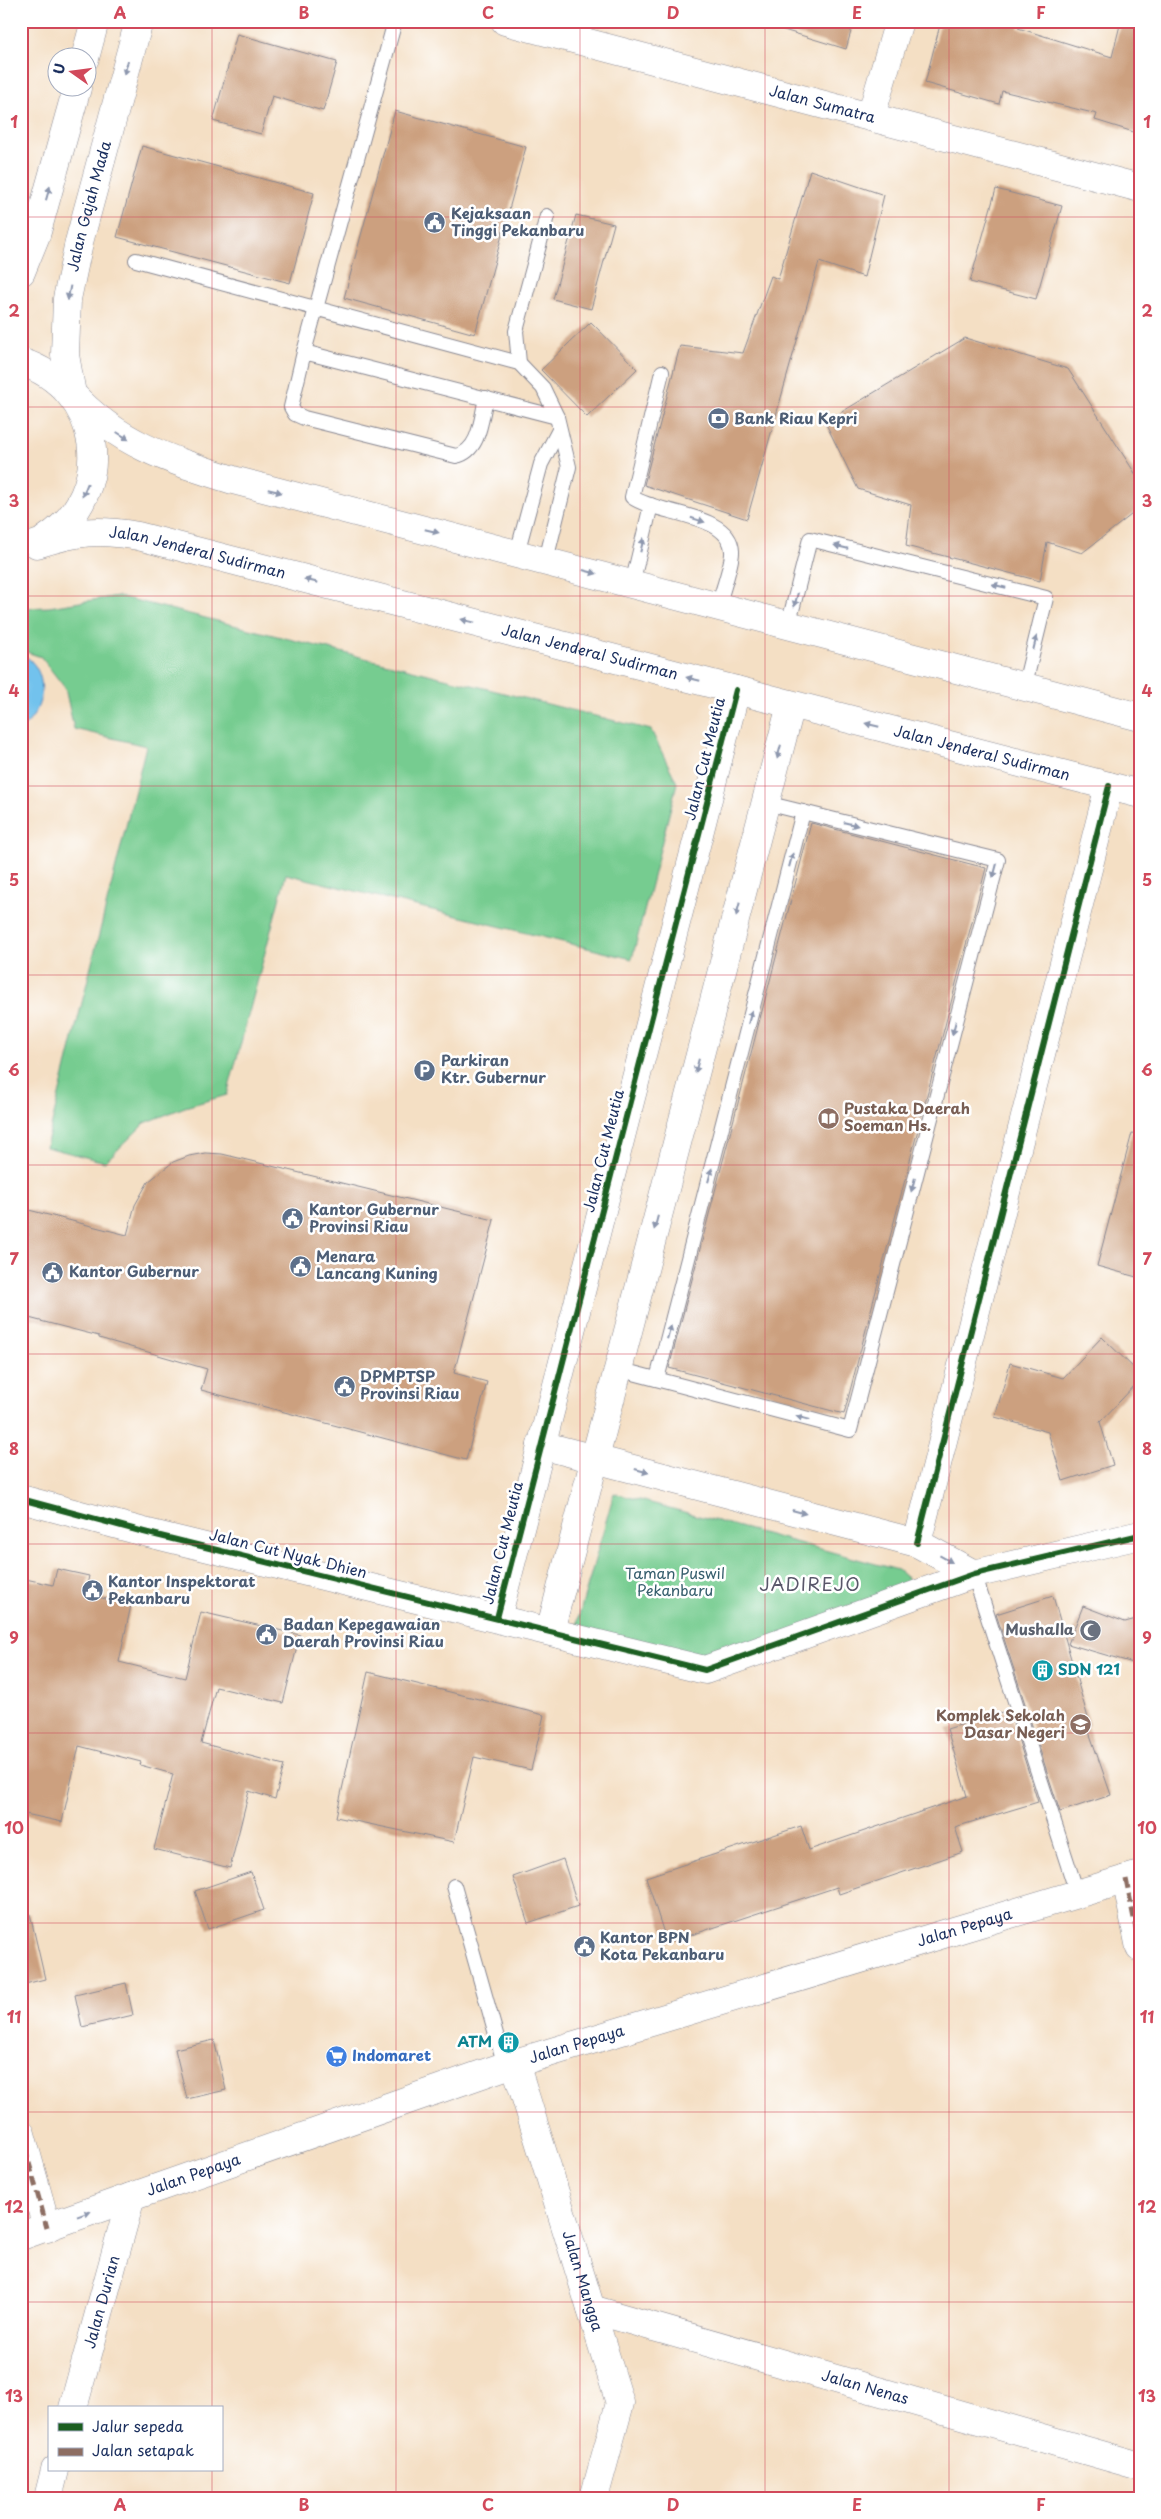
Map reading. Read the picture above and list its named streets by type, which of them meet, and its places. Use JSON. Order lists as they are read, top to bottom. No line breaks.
{"streets":{"street":["Jalan Sumatra","Jalan Gajah Mada","Jalan Jenderal Sudirman","Jalan Cut Meutia","Jalan Cut Nyak Dhien","Jalan Pepaya","Jalan Mangga","Jalan Durian","Jalan Nenas"]},"crossings":[["Jalan Jenderal Sudirman","Jalan Cut Meutia"],["Jalan Cut Meutia","Jalan Cut Nyak Dhien"],["Jalan Pepaya","Jalan Mangga"],["Jalan Pepaya","Jalan Durian"],["Jalan Mangga","Jalan Nenas"]],"districts":["JADIREJO"],"parks":["Taman Puswil Pekanbaru"],"places":{"public building":["Kejaksaan Tinggi Pekanbaru","Kantor Gubernur Provinsi Riau","Menara Lancang Kuning","Kantor Gubernur","DPMPTSP Provinsi Riau","Kantor Inspektorat Pekanbaru","Badan Kepegawaian Daerah Provinsi Riau","Kantor BPN Kota Pekanbaru"],"bank":["Bank Riau Kepri"],"parking":["Parkiran Ktr. Gubernur"],"library":["Pustaka Daerah Soeman Hs."],"mosque":["Mushalla"],"building":["SDN 121","ATM"],"school or university":["Komplek Sekolah Dasar Negeri"],"supermarket":["Indomaret"]},"legend":["Jalur sepeda","Jalan setapak"],"north":"left","grid":{"columns":["A","B","C","D","E","F"],"rows":["1","2","3","4","5","6","7","8","9","10","11","12","13"]}}
